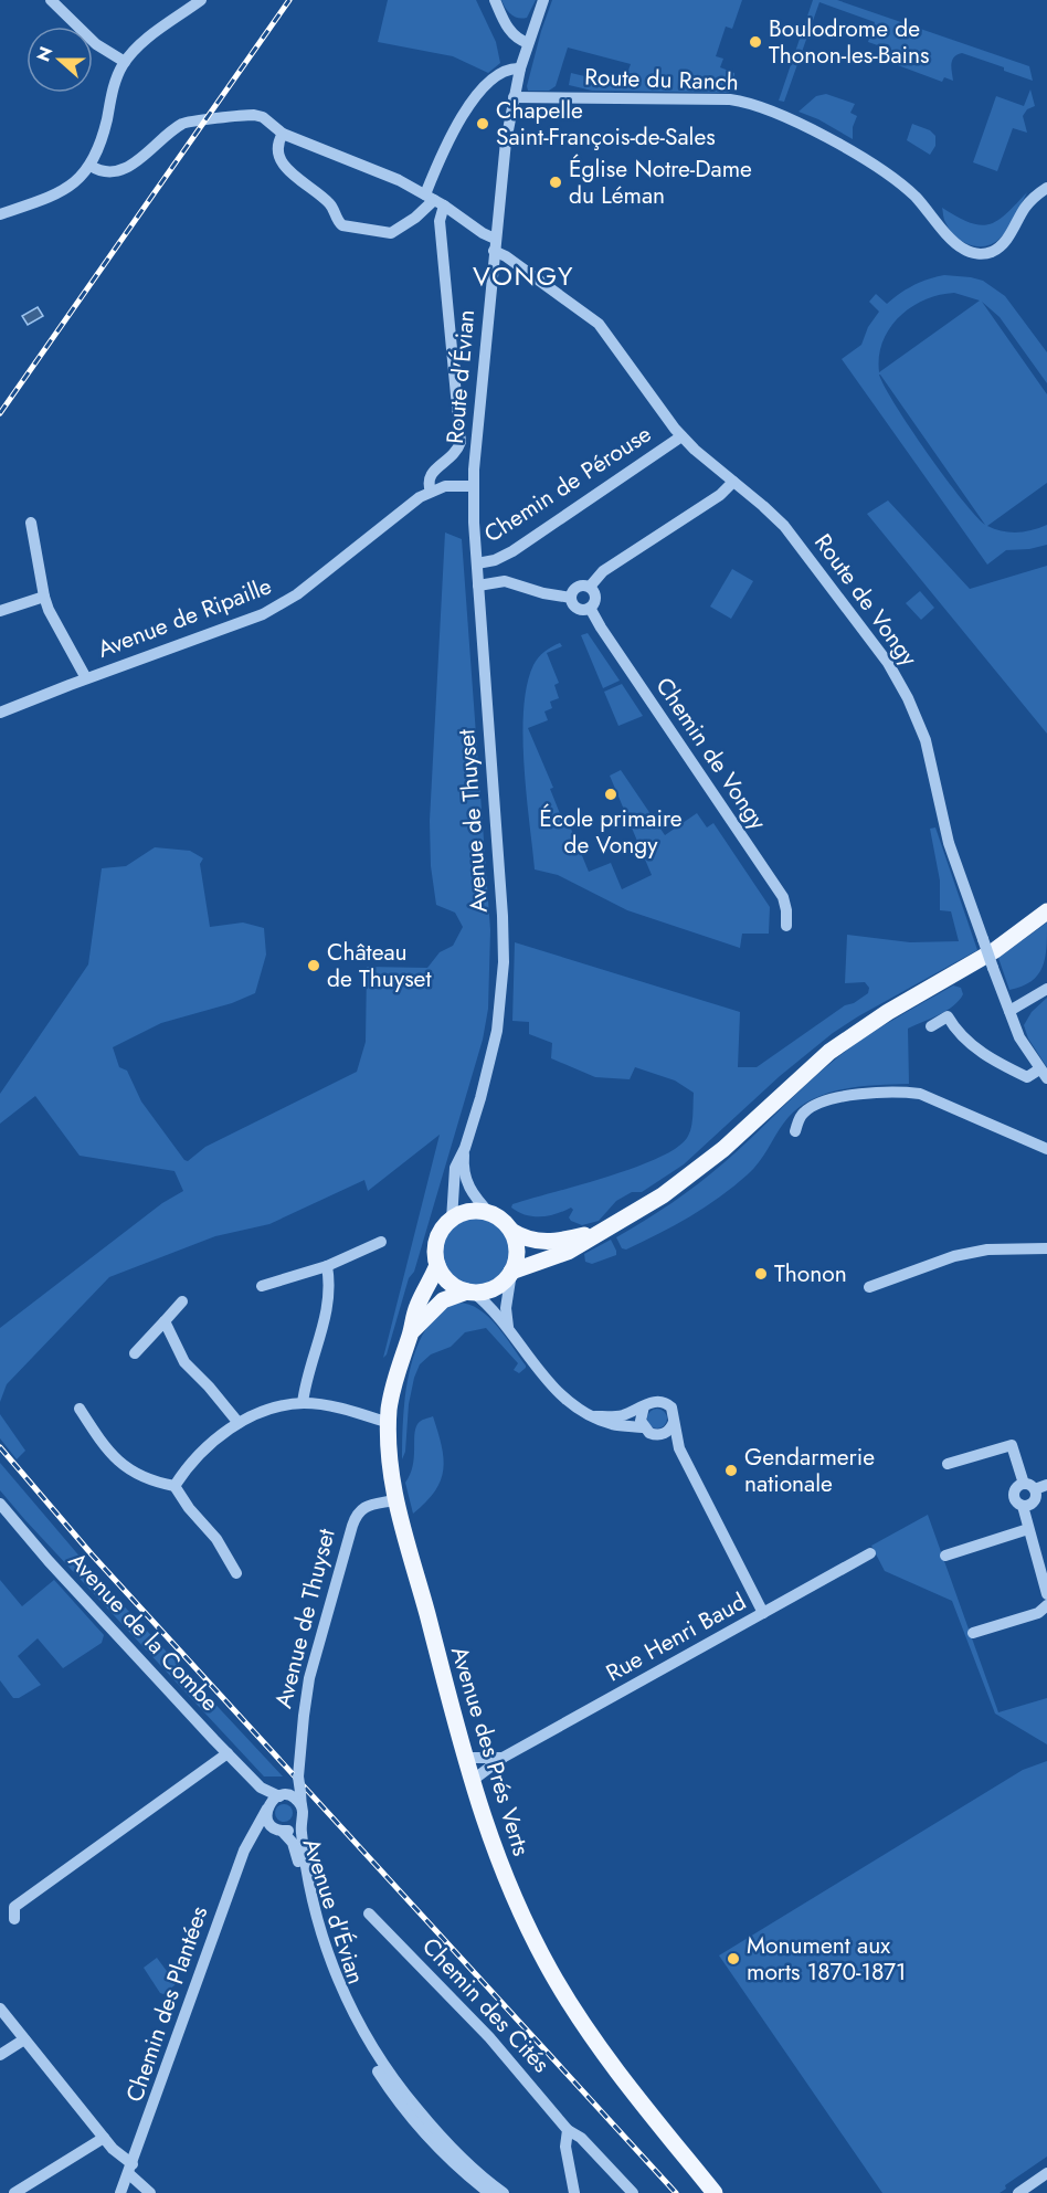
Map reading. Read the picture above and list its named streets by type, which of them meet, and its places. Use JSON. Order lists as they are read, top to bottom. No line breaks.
{"streets":{"main road":["Avenue des Prés Verts"],"street":["Route du Ranch","Route d'Évian","Chemin de Pérouse","Route de Vongy","Avenue de Ripaille","Chemin de Vongy","Avenue de Thuyset","Avenue de la Combe","Rue Henri Baud","Avenue d'Évian","Chemin des Plantées","Chemin des Cités"]},"crossings":[["Route du Ranch","Route d'Évian"],["Route d'Évian","Route de Vongy"],["Route d'Évian","Avenue de Ripaille"],["Route d'Évian","Avenue de Thuyset"],["Chemin de Pérouse","Route de Vongy"],["Chemin de Pérouse","Avenue de Thuyset"],["Avenue de Ripaille","Avenue de Thuyset"],["Avenue de Thuyset","Avenue de la Combe"],["Avenue de Thuyset","Avenue des Prés Verts"],["Avenue de Thuyset","Avenue d'Évian"],["Avenue de Thuyset","Chemin des Plantées"],["Avenue de la Combe","Avenue d'Évian"],["Avenue de la Combe","Chemin des Plantées"],["Rue Henri Baud","Avenue des Prés Verts"],["Avenue d'Évian","Chemin des Plantées"]],"districts":["VONGY"],"places":["Boulodrome de Thonon-les-Bains","Chapelle Saint-François-de-Sales","Église Notre-Dame du Léman","École primaire de Vongy","Château de Thuyset","Thonon","Gendarmerie nationale","Monument aux morts 1870-1871"],"north":"left"}
